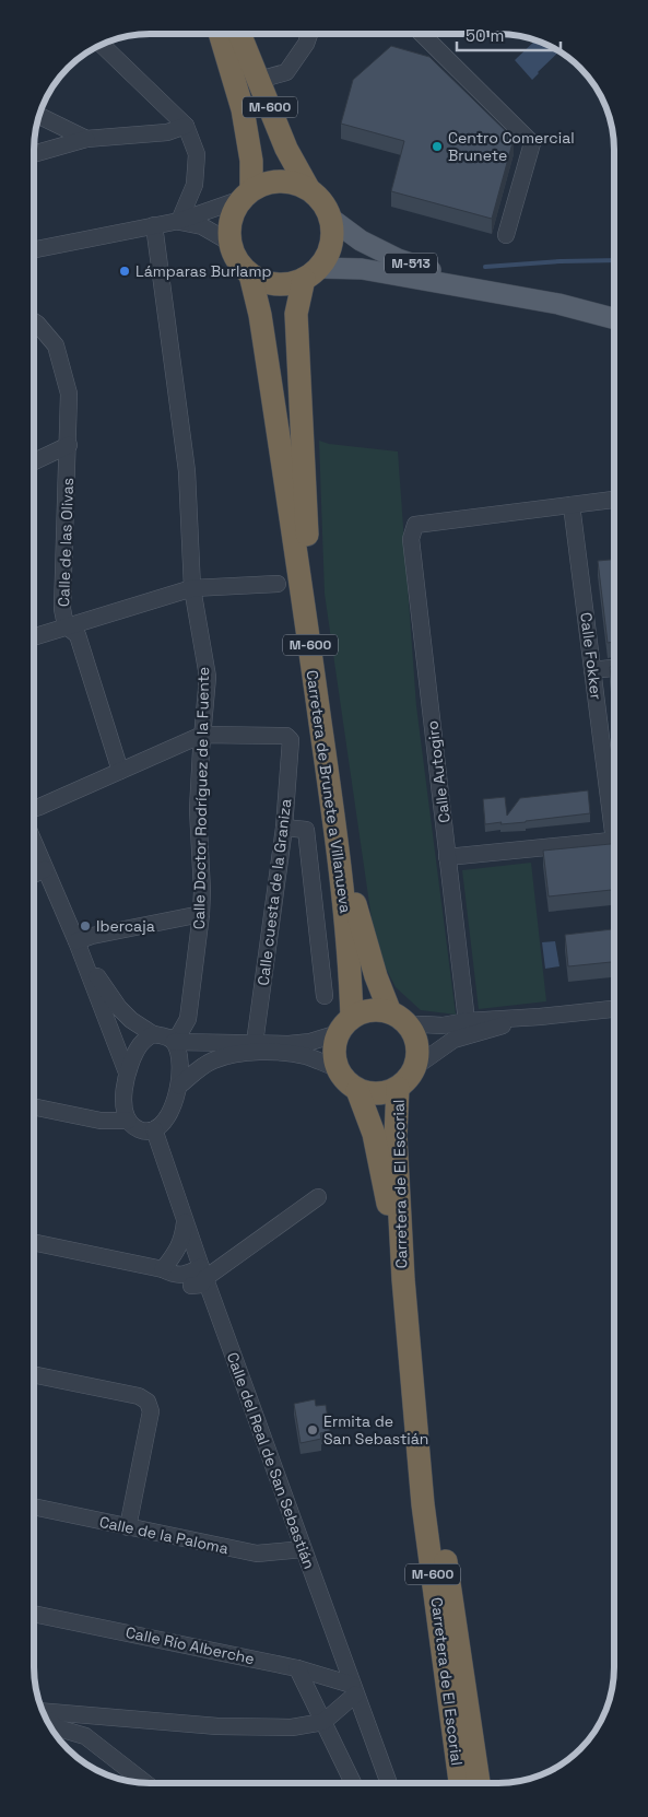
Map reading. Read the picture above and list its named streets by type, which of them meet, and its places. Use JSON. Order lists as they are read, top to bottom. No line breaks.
{"streets":{"highway":["M-600","Carretera de Brunete a Villanueva","Carretera de El Escorial"],"main road":["M-513"],"street":["Calle de las Olivas","Calle Fokker","Calle Autogiro","Calle Doctor Rodríguez de la Fuente","Calle cuesta de la Graniza","Calle del Real de San Sebastián","Calle de la Paloma","Calle Río Alberche"]},"crossings":[["M-600","M-513"],["M-600","Carretera de Brunete a Villanueva"],["M-600","Carretera de El Escorial"],["M-513","Carretera de Brunete a Villanueva"],["Calle Fokker","Calle Autogiro"],["Carretera de Brunete a Villanueva","Carretera de El Escorial"],["Calle Doctor Rodríguez de la Fuente","Calle cuesta de la Graniza"],["Calle Doctor Rodríguez de la Fuente","Calle del Real de San Sebastián"],["Calle del Real de San Sebastián","Calle de la Paloma"],["Calle del Real de San Sebastián","Calle Río Alberche"]],"places":["Centro Comercial Brunete","Lámparas Burlamp","Ibercaja","Ermita de San Sebastián"],"scale_bar":"50 m"}
